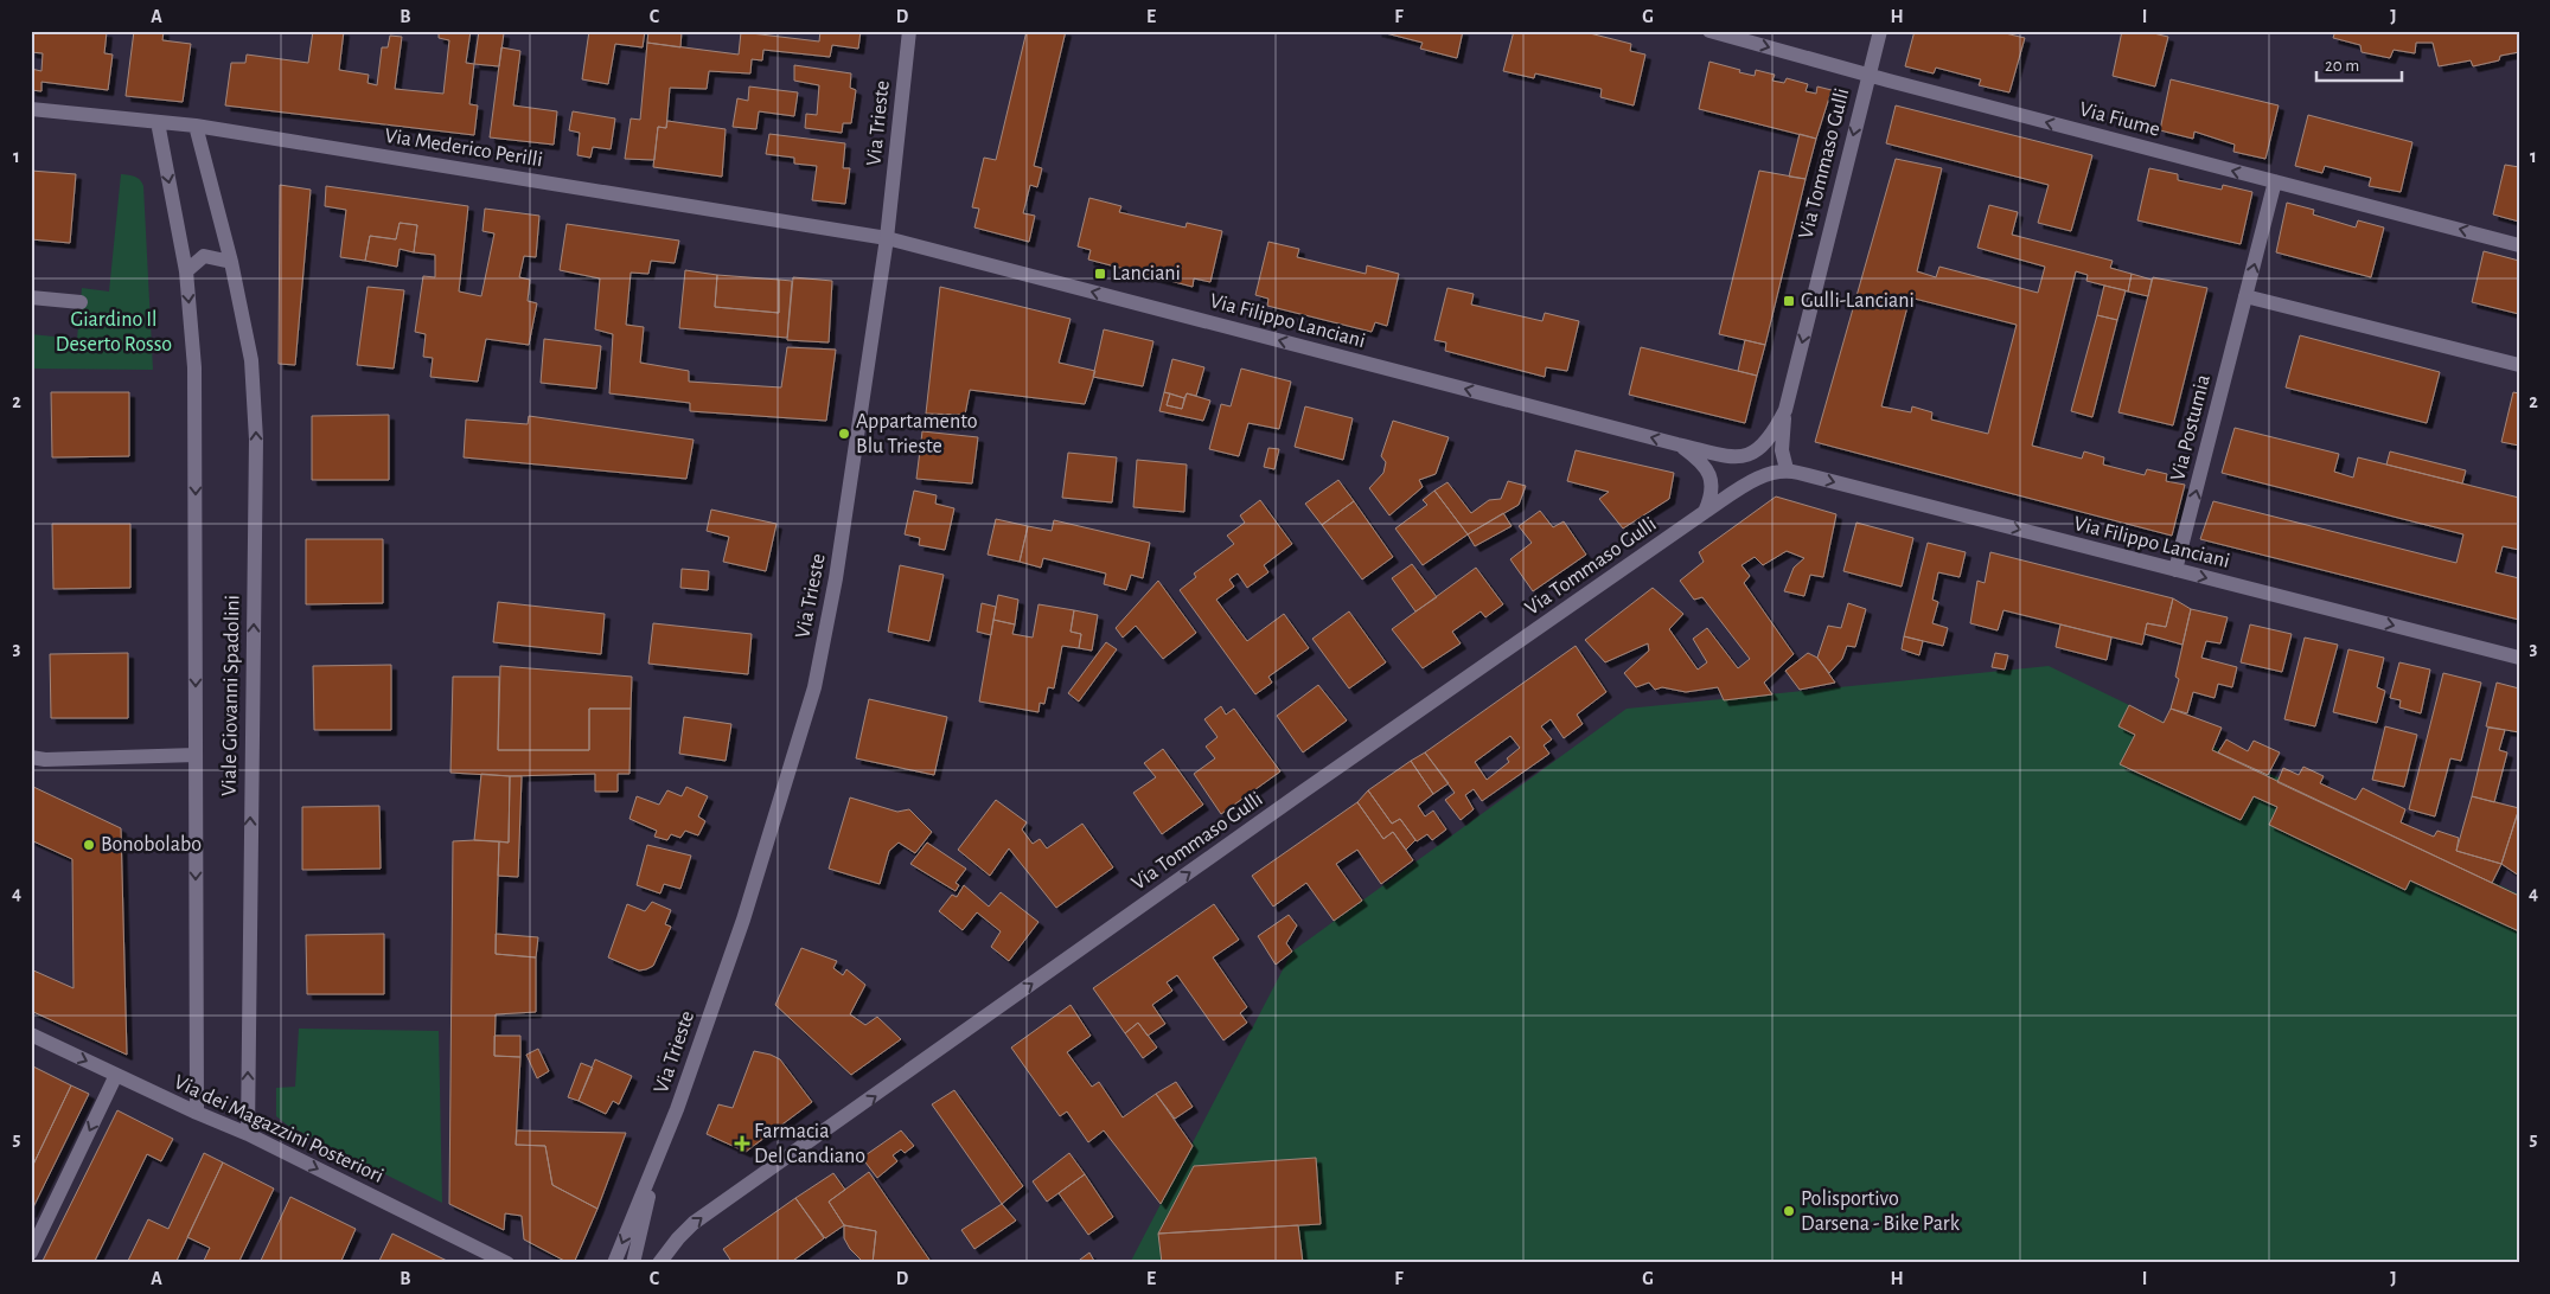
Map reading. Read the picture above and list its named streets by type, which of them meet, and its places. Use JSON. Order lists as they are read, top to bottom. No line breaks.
{"streets":{"street":["Via Fiume","Via Trieste","Via Mederico Perilli","Via Tommaso Gulli","Via Filippo Lanciani","Via Postumia","Viale Giovanni Spadolini","Via dei Magazzini Posteriori"]},"crossings":[["Via Fiume","Via Tommaso Gulli"],["Via Fiume","Via Postumia"],["Via Trieste","Via Mederico Perilli"],["Via Trieste","Via Filippo Lanciani"],["Via Mederico Perilli","Via Filippo Lanciani"],["Via Mederico Perilli","Viale Giovanni Spadolini"],["Via Tommaso Gulli","Via Filippo Lanciani"],["Via Filippo Lanciani","Via Postumia"],["Viale Giovanni Spadolini","Via dei Magazzini Posteriori"]],"one_way":["Via Postumia","Via dei Magazzini Posteriori"],"parks":["Giardino Il Deserto Rosso"],"places":{"transit":["Lanciani","Gulli-Lanciani"],"other":["Appartamento Blu Trieste","Bonobolabo","Polisportivo Darsena - Bike Park"],"health":["Farmacia Del Candiano"]},"scale_bar":"20 m","grid":{"columns":["A","B","C","D","E","F","G","H","I","J"],"rows":["1","2","3","4","5"]}}
